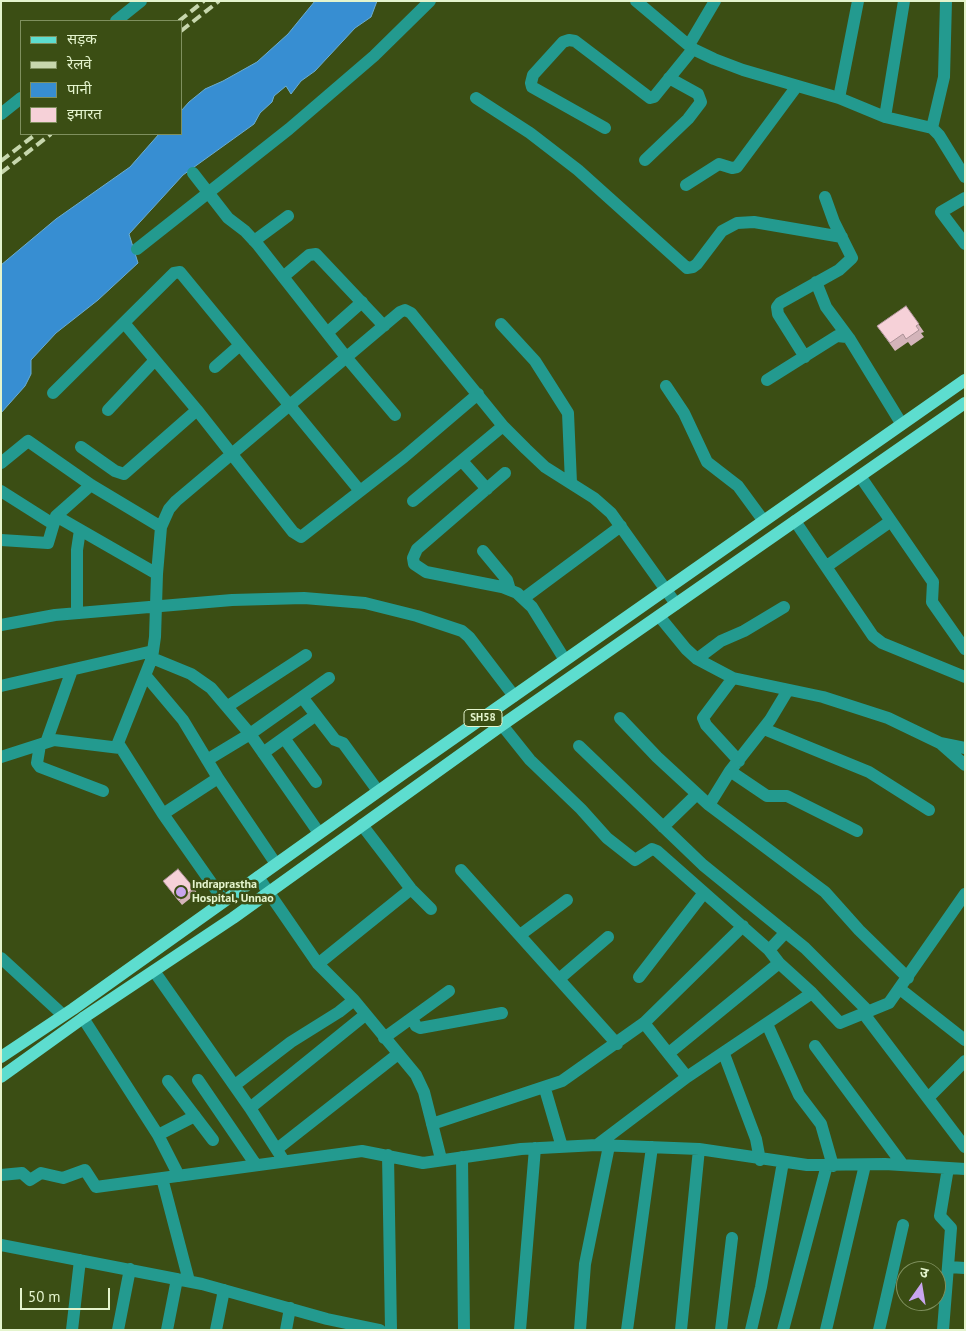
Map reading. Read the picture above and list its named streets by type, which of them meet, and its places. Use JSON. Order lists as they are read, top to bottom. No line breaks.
{"streets":{"main road":["SH58"]},"places":["Indraprastha Hospital, Unnao"],"legend":["सड़क","रेलवे","पानी","इमारत"],"scale_bar":"50 m","north":"top"}
